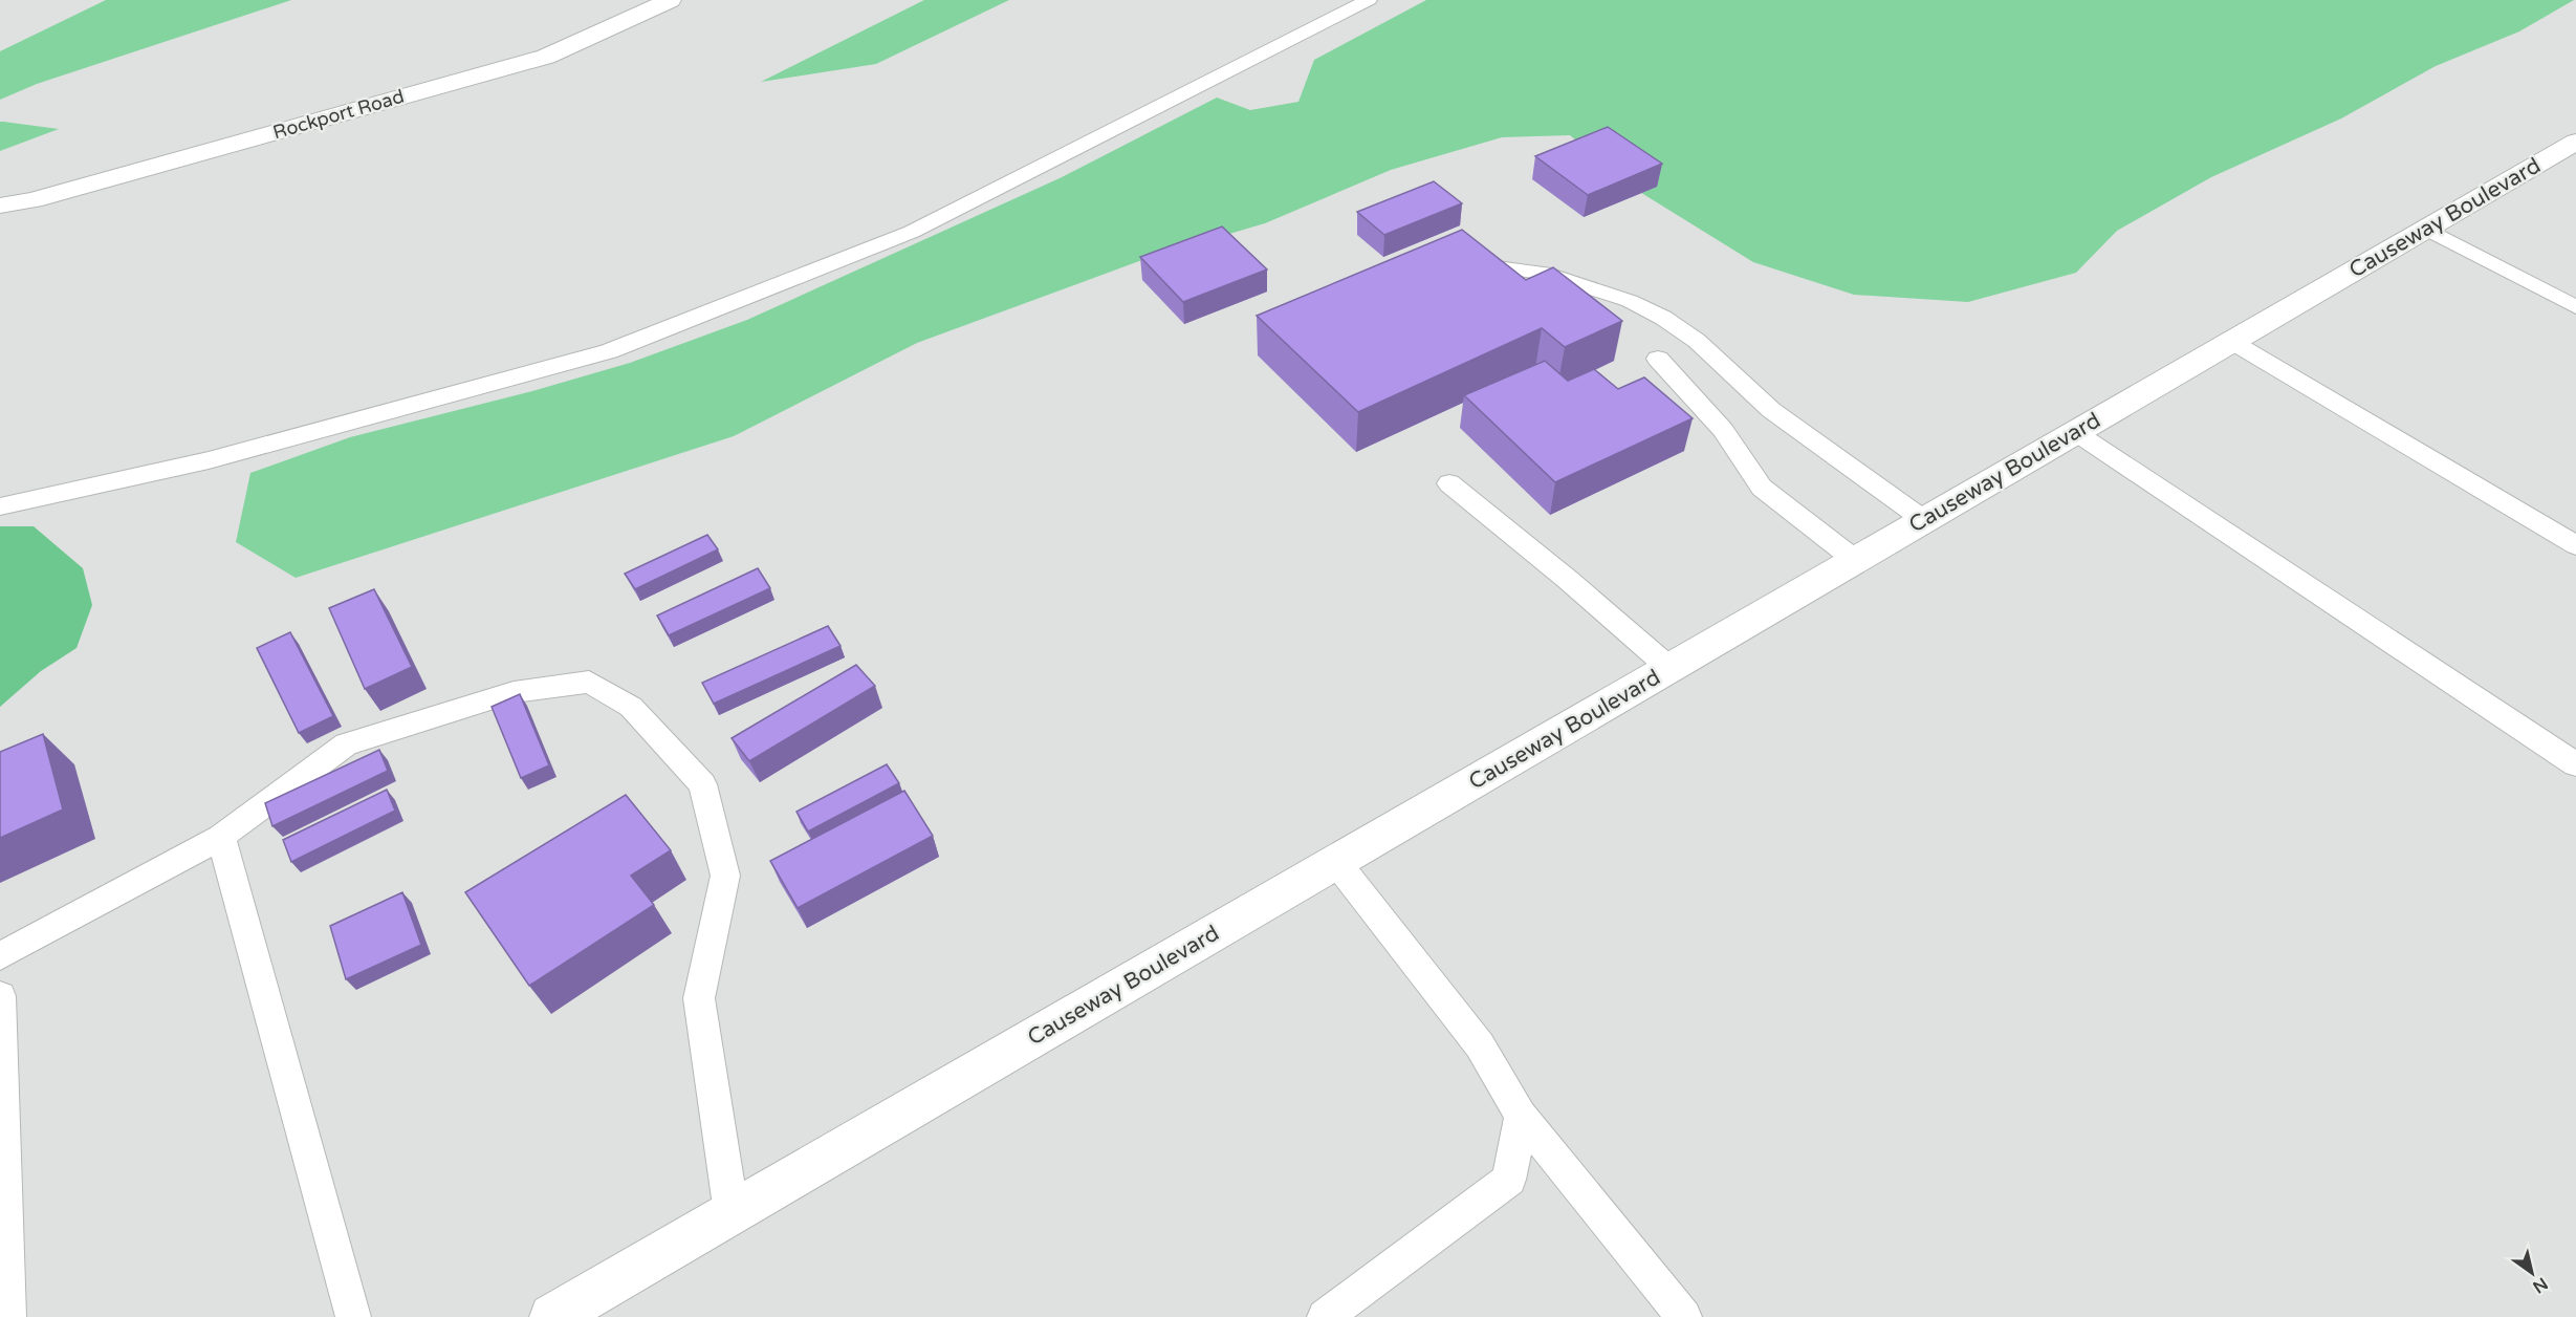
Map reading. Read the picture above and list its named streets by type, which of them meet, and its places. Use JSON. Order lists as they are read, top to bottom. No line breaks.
{"streets":{"main road":["Rockport Road","Causeway Boulevard"]},"north":"bottom right"}
